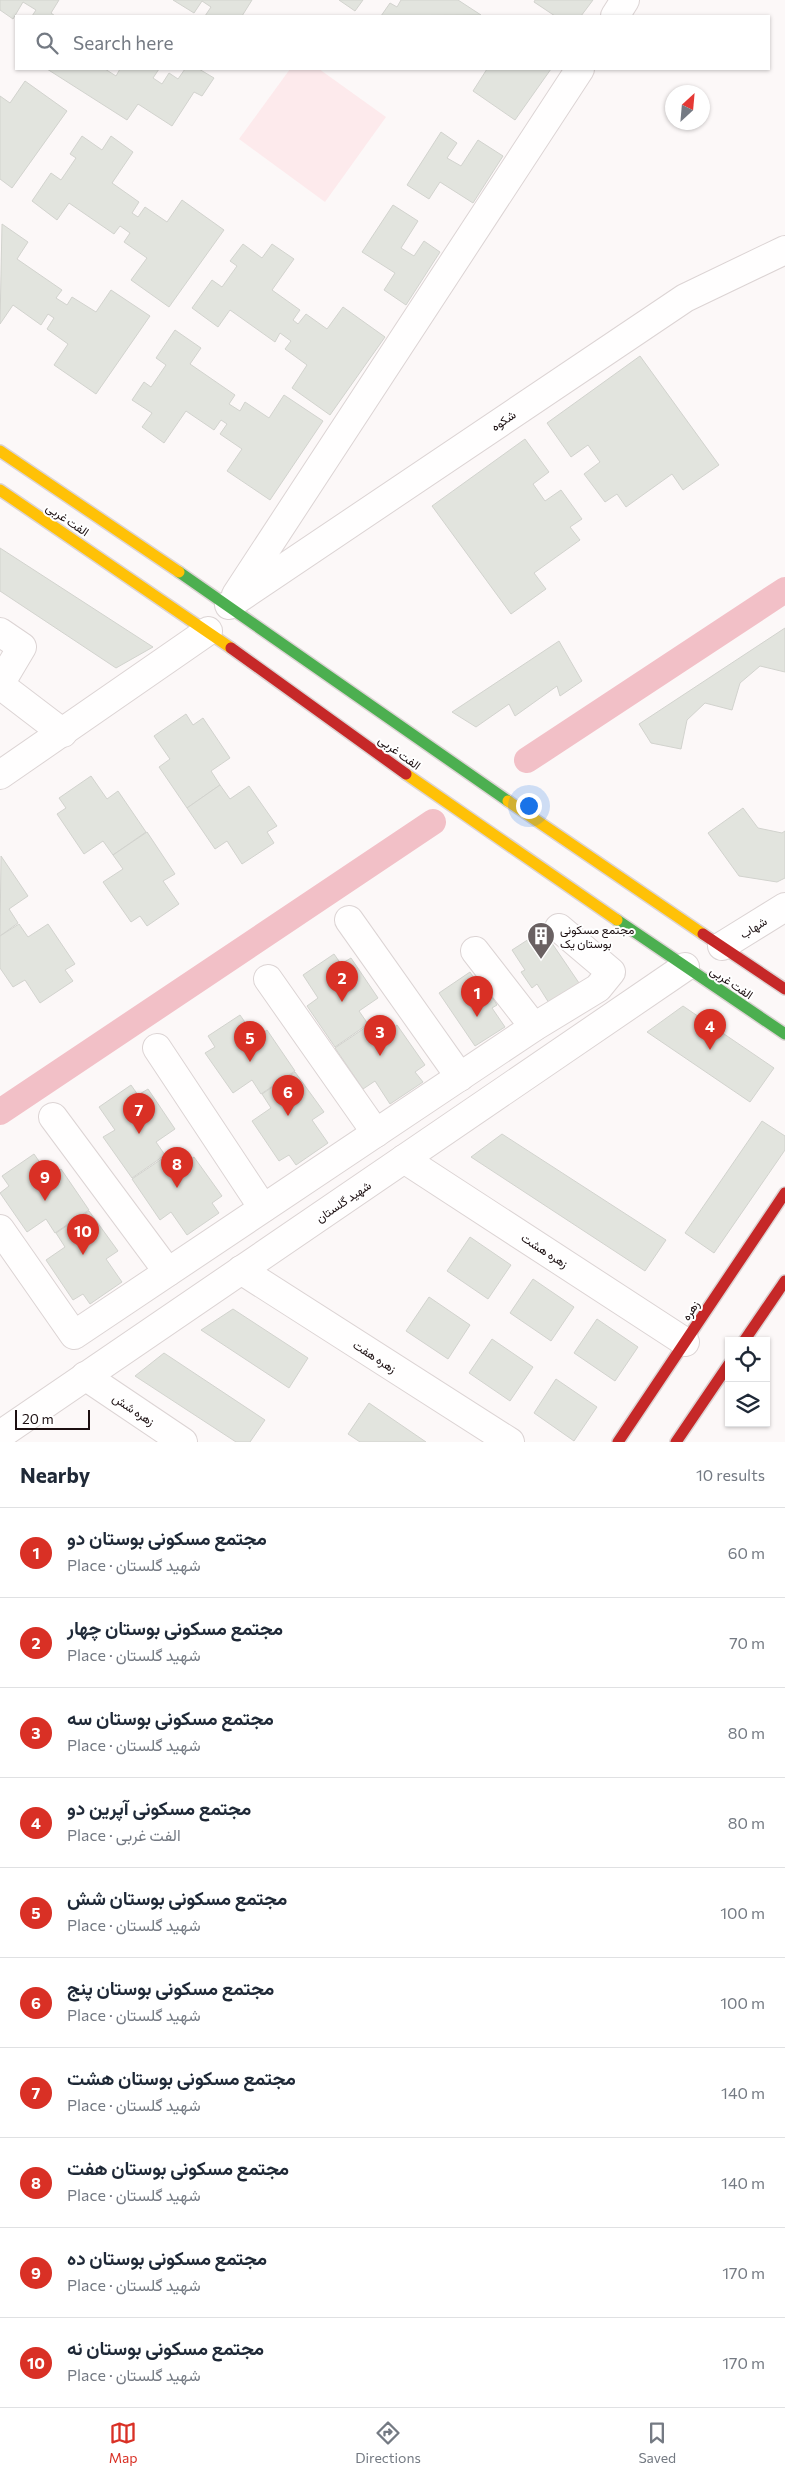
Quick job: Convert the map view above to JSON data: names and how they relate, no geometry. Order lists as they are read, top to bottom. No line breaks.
{"streets":{"main road":["الفت غربی","زهره"],"street":["شکوه","شهاب","شهید گلستان","زهره هشت","زهره هفت","زهره شش"]},"crossings":[["شکوه","الفت غربی"],["الفت غربی","شهاب"],["الفت غربی","شهید گلستان"],["شهید گلستان","زهره هشت"],["شهید گلستان","زهره هفت"],["شهید گلستان","زهره شش"],["زهره هشت","زهره"]],"places":{"building":["مجتمع مسکونی بوستان یک"]},"scale_bar":"20 m","north":"top right","page":{"search":"Search here","pins":["2","1","4","3","5","6","7","8","9","10"],"scale":"20 m","heading":["Nearby","10 results"],"list":[{"mark":"1","name":"مجتمع مسکونی بوستان دو","note":"Place · شهید گلستان","value":"60 m"},{"mark":"2","name":"مجتمع مسکونی بوستان چهار","note":"Place · شهید گلستان","value":"70 m"},{"mark":"3","name":"مجتمع مسکونی بوستان سه","note":"Place · شهید گلستان","value":"80 m"},{"mark":"4","name":"مجتمع مسکونی آپرین دو","note":"Place · الفت غربی","value":"80 m"},{"mark":"5","name":"مجتمع مسکونی بوستان شش","note":"Place · شهید گلستان","value":"100 m"},{"mark":"6","name":"مجتمع مسکونی بوستان پنج","note":"Place · شهید گلستان","value":"100 m"},{"mark":"7","name":"مجتمع مسکونی بوستان هشت","note":"Place · شهید گلستان","value":"140 m"},{"mark":"8","name":"مجتمع مسکونی بوستان هفت","note":"Place · شهید گلستان","value":"140 m"},{"mark":"9","name":"مجتمع مسکونی بوستان ده","note":"Place · شهید گلستان","value":"170 m"},{"mark":"10","name":"مجتمع مسکونی بوستان نه","note":"Place · شهید گلستان","value":"170 m"}],"nav":["Map","Directions","Saved"]}}
